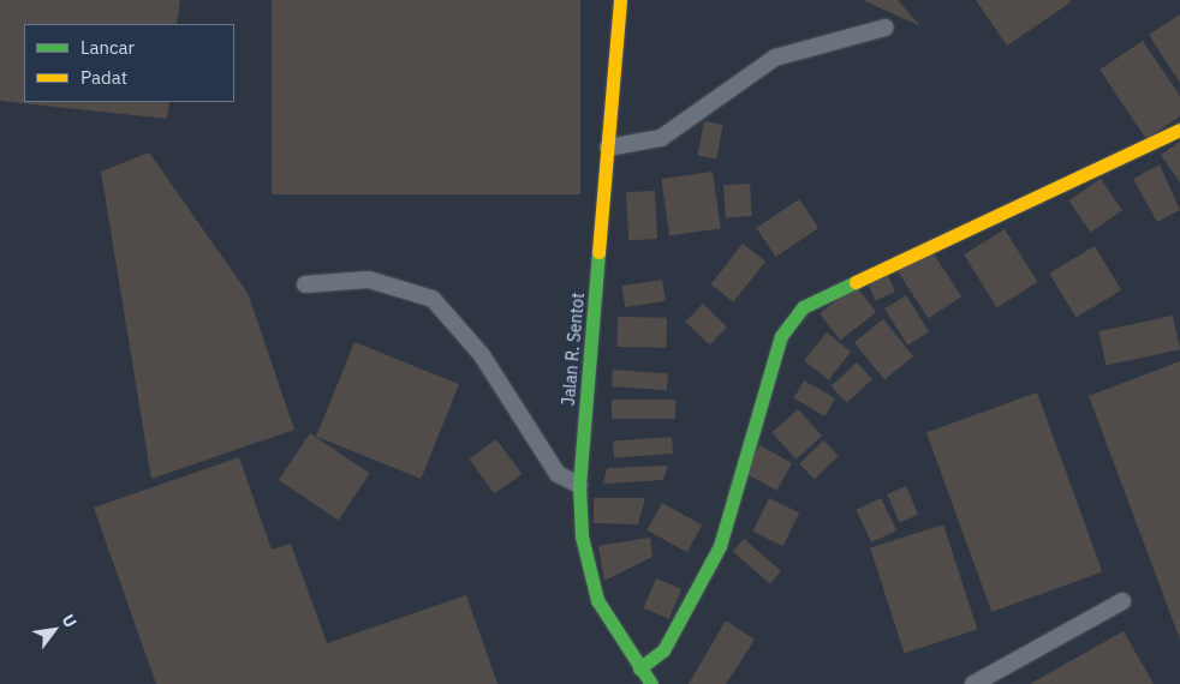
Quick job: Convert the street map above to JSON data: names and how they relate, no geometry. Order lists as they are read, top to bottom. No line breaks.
{"streets":{"street":["Jalan R. Sentot"]},"legend":["Lancar","Padat"],"north":"top right"}
